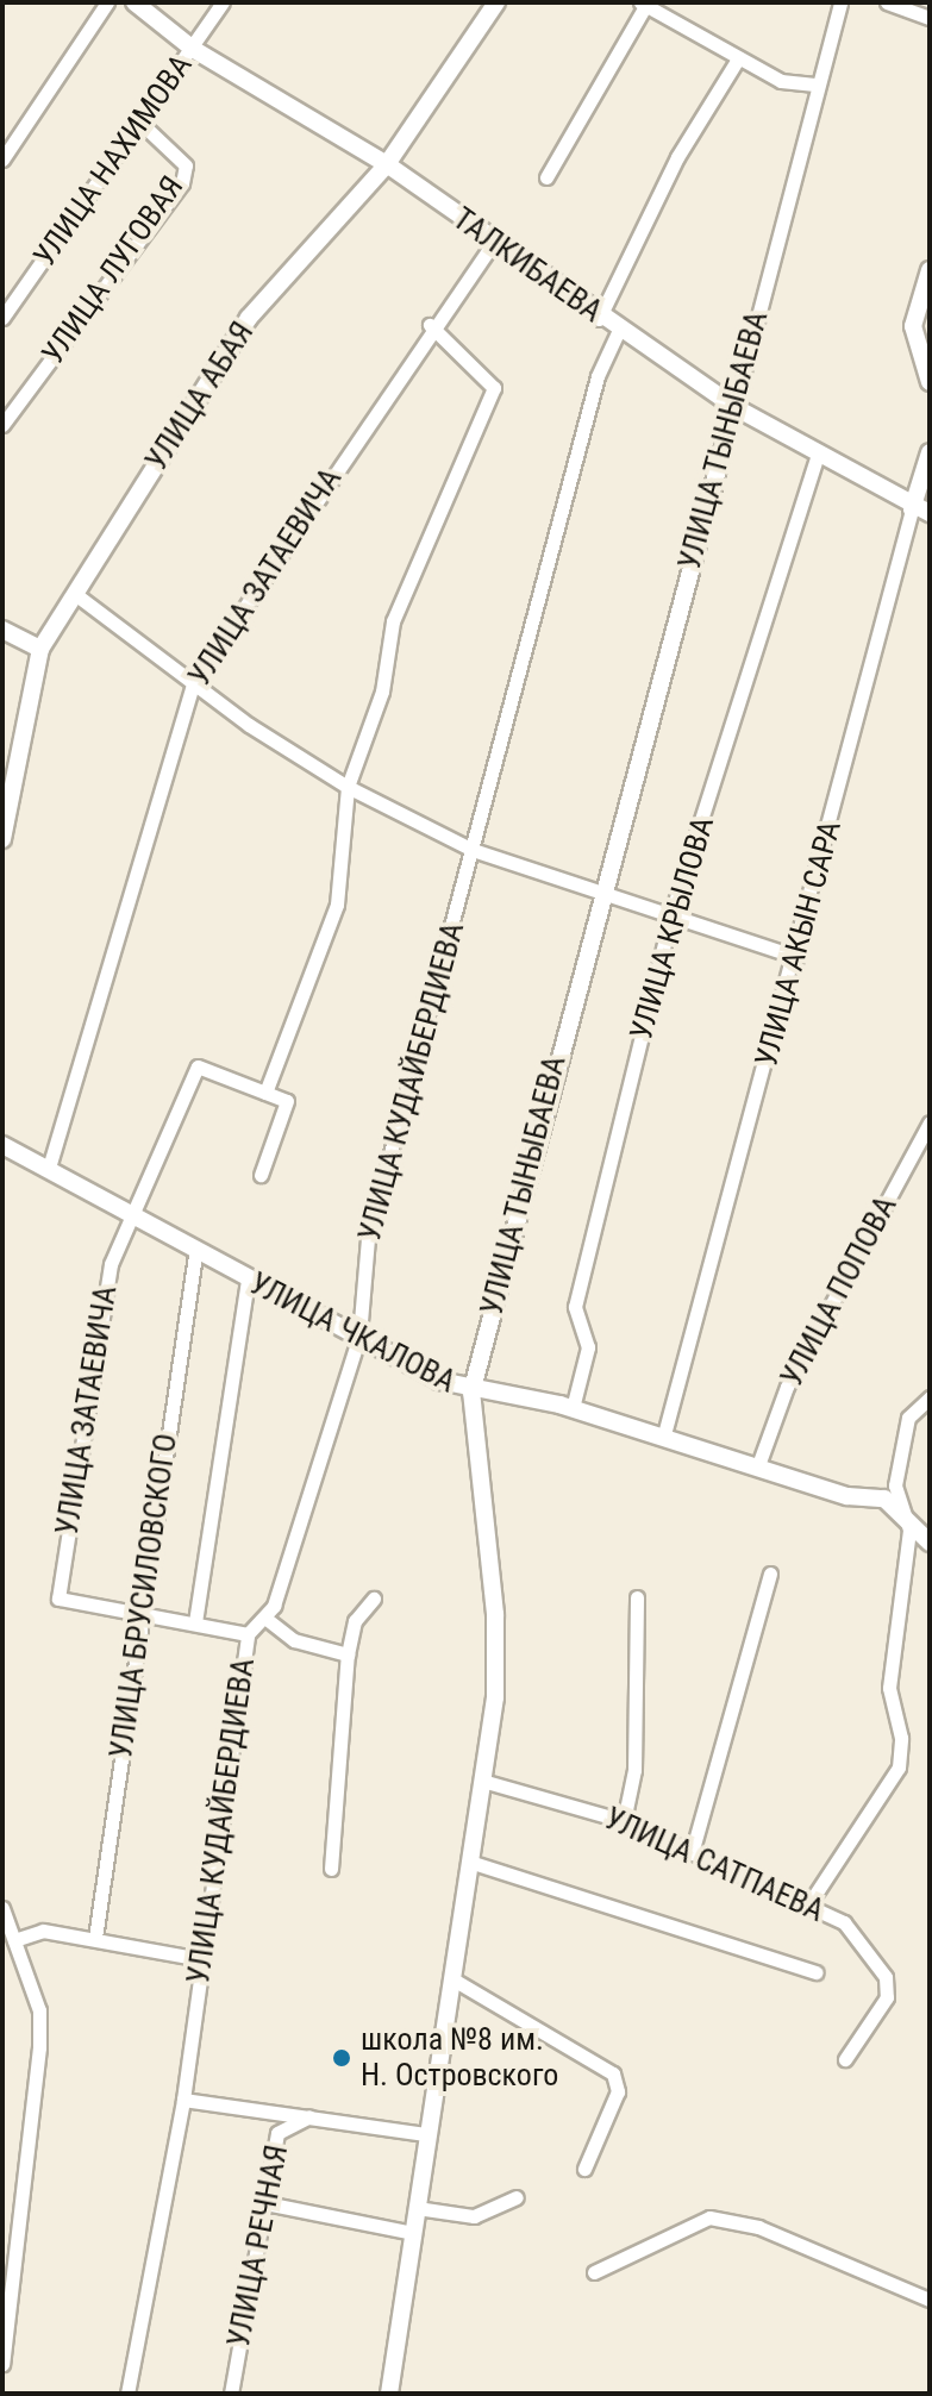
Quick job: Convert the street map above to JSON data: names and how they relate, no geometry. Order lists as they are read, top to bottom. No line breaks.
{"streets":{"street":["УЛИЦА НАХИМОВА","ТАЛКИБАЕВА","УЛИЦА ЛУГОВАЯ","УЛИЦА АБАЯ","УЛИЦА ТЫНЫБАЕВА","УЛИЦА ЗАТАЕВИЧА","УЛИЦА КРЫЛОВА","УЛИЦА АКЫН САРА","УЛИЦА КУДАЙБЕРДИЕВА","УЛИЦА ПОПОВА","УЛИЦА ЧКАЛОВА","УЛИЦА БРУСИЛОВСКОГО","УЛИЦА САТПАЕВА","УЛИЦА РЕЧНАЯ"]},"crossings":[["УЛИЦА НАХИМОВА","ТАЛКИБАЕВА"],["УЛИЦА НАХИМОВА","УЛИЦА ЛУГОВАЯ"],["ТАЛКИБАЕВА","УЛИЦА АБАЯ"],["ТАЛКИБАЕВА","УЛИЦА ТЫНЫБАЕВА"],["ТАЛКИБАЕВА","УЛИЦА ЗАТАЕВИЧА"],["ТАЛКИБАЕВА","УЛИЦА КРЫЛОВА"],["ТАЛКИБАЕВА","УЛИЦА АКЫН САРА"],["ТАЛКИБАЕВА","УЛИЦА КУДАЙБЕРДИЕВА"],["УЛИЦА ТЫНЫБАЕВА","УЛИЦА ЧКАЛОВА"],["УЛИЦА ТЫНЫБАЕВА","УЛИЦА САТПАЕВА"],["УЛИЦА ЗАТАЕВИЧА","УЛИЦА ЧКАЛОВА"],["УЛИЦА ЗАТАЕВИЧА","УЛИЦА БРУСИЛОВСКОГО"],["УЛИЦА КРЫЛОВА","УЛИЦА ЧКАЛОВА"],["УЛИЦА АКЫН САРА","УЛИЦА ЧКАЛОВА"],["УЛИЦА КУДАЙБЕРДИЕВА","УЛИЦА ЧКАЛОВА"],["УЛИЦА ПОПОВА","УЛИЦА ЧКАЛОВА"],["УЛИЦА ЧКАЛОВА","УЛИЦА БРУСИЛОВСКОГО"]],"places":["школа №8 им. Н. Островского"]}
